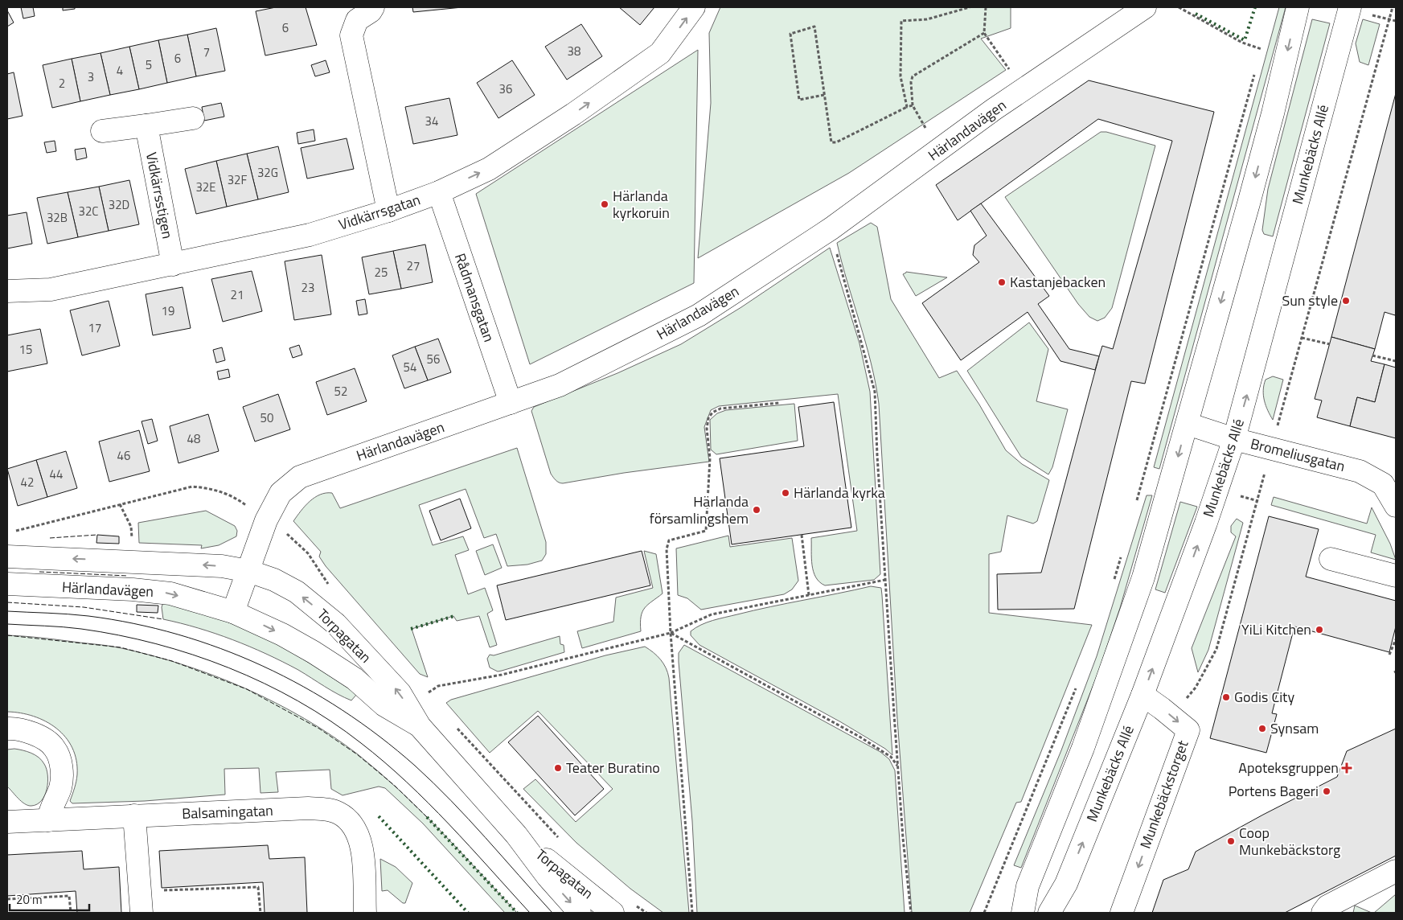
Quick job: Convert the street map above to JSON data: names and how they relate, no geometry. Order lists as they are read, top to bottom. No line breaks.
{"streets":{"street":["Härlandavägen","Munkebäcks Allé","Vidkärrsstigen","Vidkärrsgatan","Rådmansgatan","Bromeliusgatan","Torpagatan","Munkebäckstorget","Balsamingatan"]},"crossings":[["Härlandavägen","Rådmansgatan"],["Härlandavägen","Torpagatan"],["Munkebäcks Allé","Bromeliusgatan"],["Munkebäcks Allé","Munkebäckstorget"],["Vidkärrsstigen","Vidkärrsgatan"],["Vidkärrsgatan","Rådmansgatan"]],"one_way":["Vidkärrsgatan","Munkebäckstorget"],"places":{"other":["Härlanda kyrkoruin","Kastanjebacken","Sun style","Härlanda kyrka","Härlanda församlingshem","YiLi Kitchen","Godis City","Synsam","Teater Buratino","Portens Bageri","Coop Munkebäckstorg"],"health":["Apoteksgruppen"]},"house_numbers":["6","38","7","6","5","4","3","2","36","34","32G","32F","32E","32D","32C","32B","27","25","23","21","19","17","15","56","54","52","50","48","46","44","42"],"scale_bar":"20 m"}
